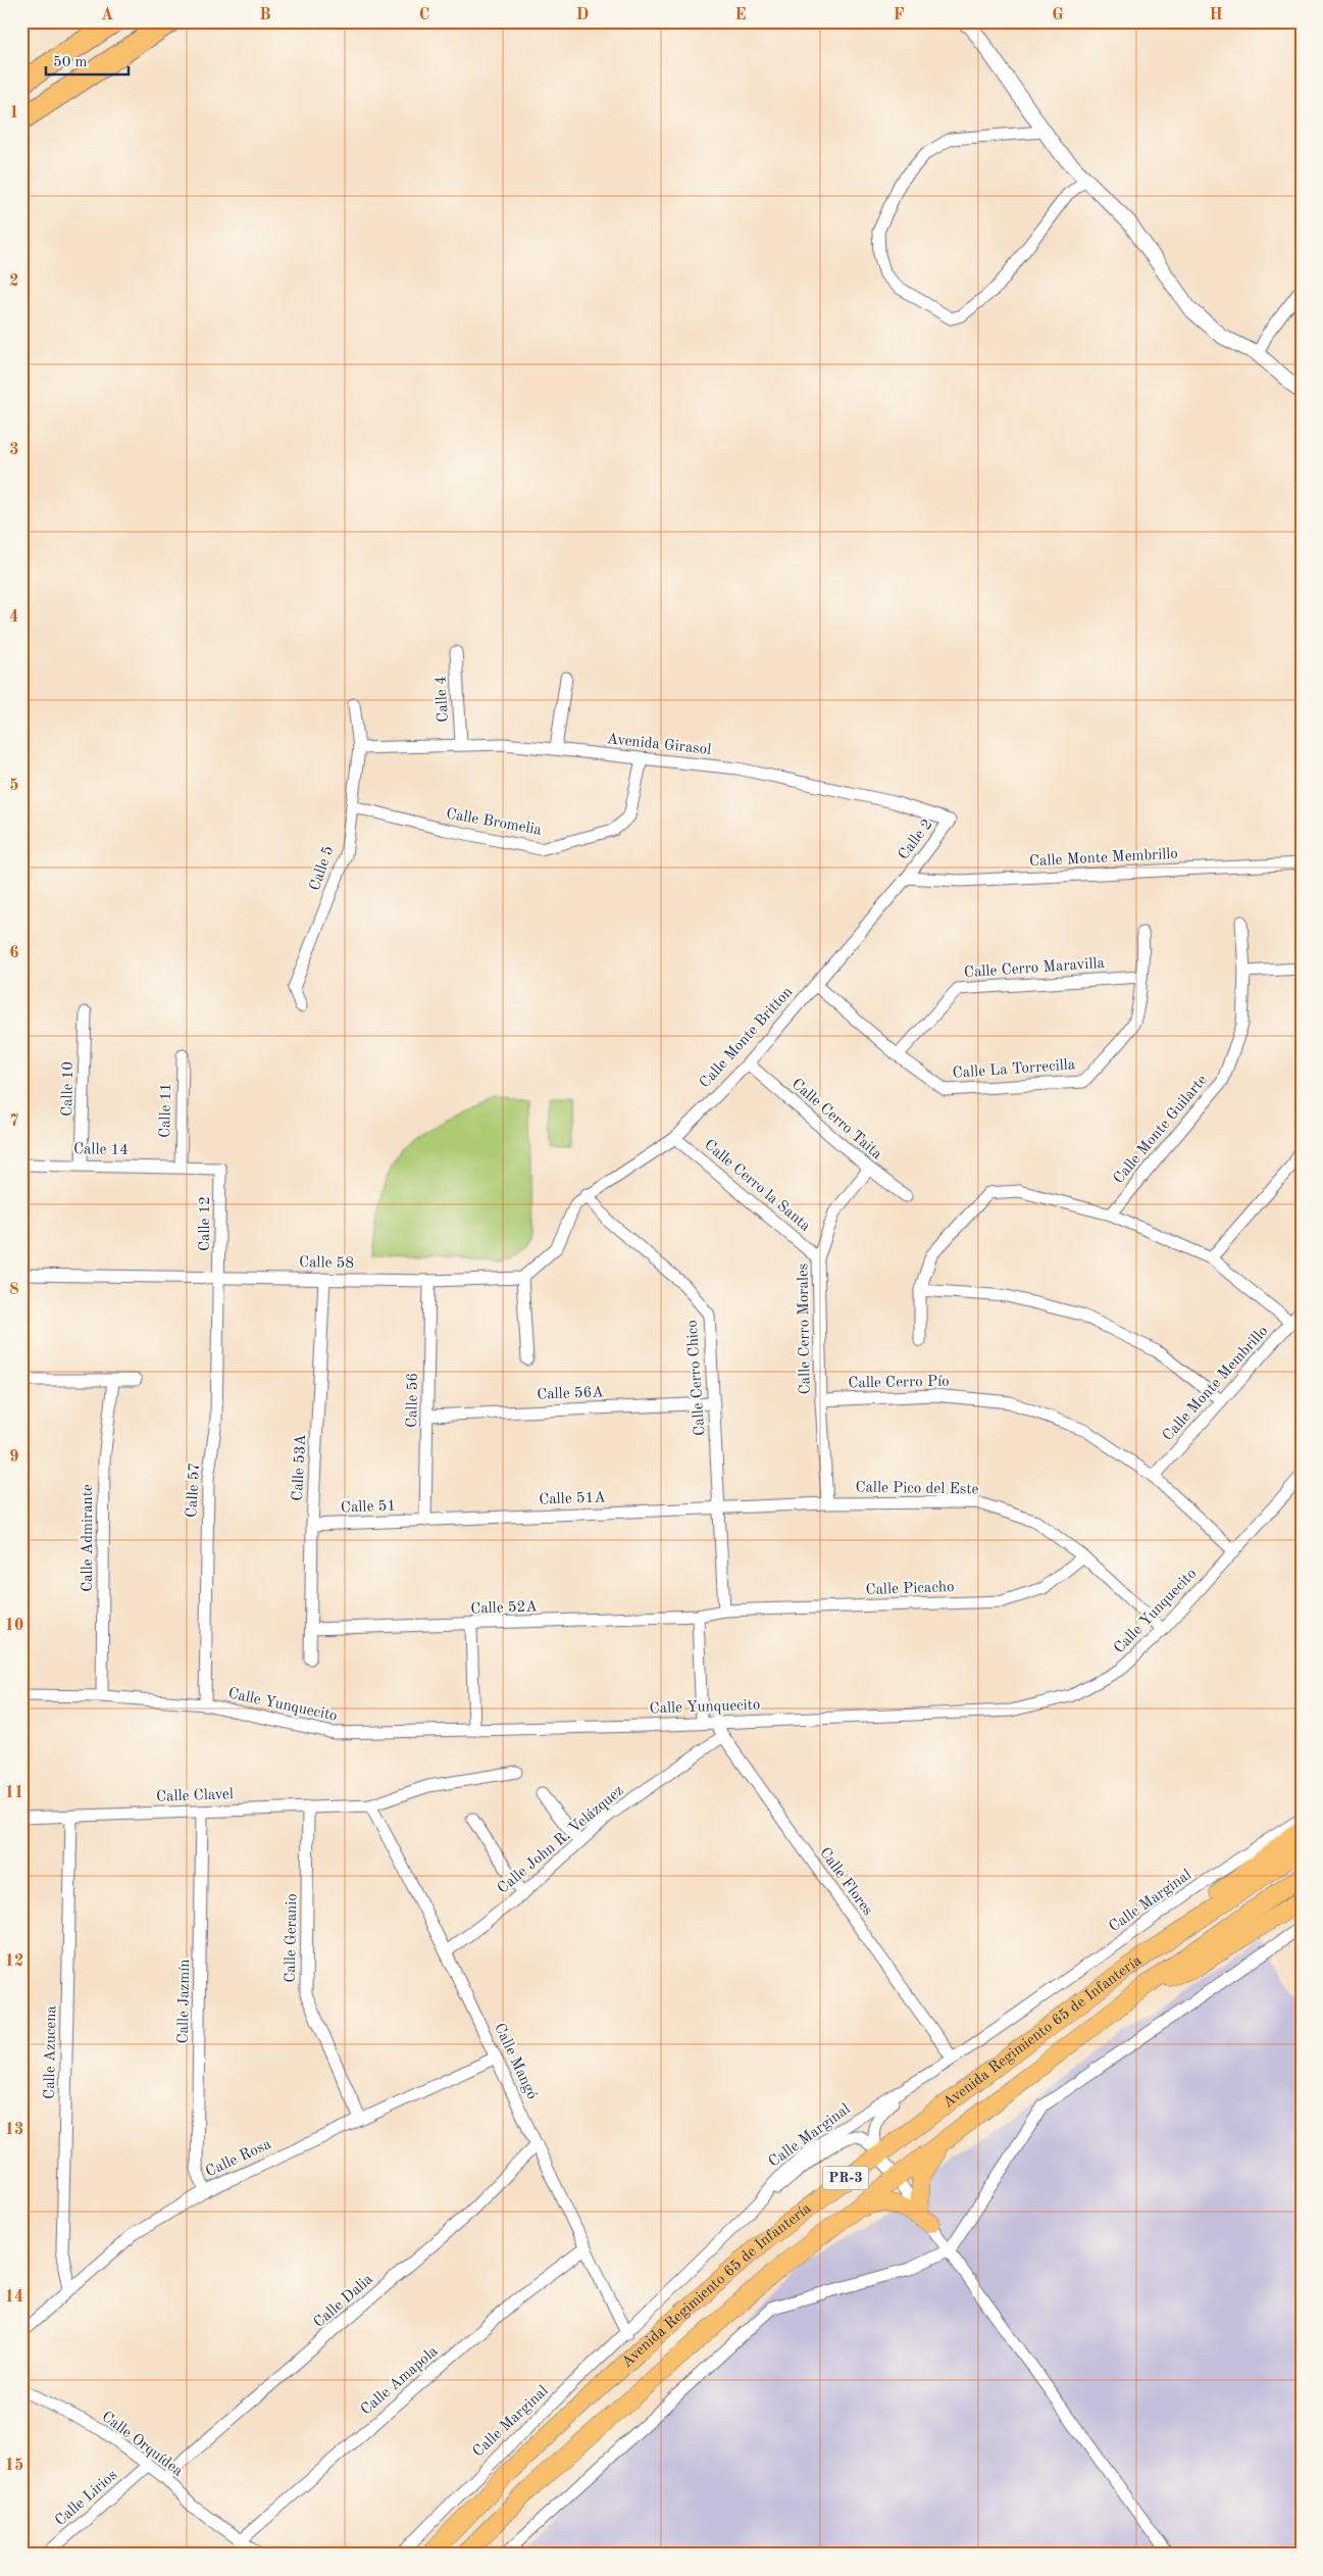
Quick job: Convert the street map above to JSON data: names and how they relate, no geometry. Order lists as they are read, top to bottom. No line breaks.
{"streets":{"main road":["Avenida Regimiento 65 de Infantería","PR-3"],"street":["Calle 4","Avenida Girasol","Calle Bromelia","Calle 2","Calle Monte Membrillo","Calle 5","Calle Cerro Maravilla","Calle Monte Britton","Calle La Torrecilla","Calle 10","Calle 11","Calle Cerro Taita","Calle Monte Guilarte","Calle 14","Calle Cerro la Santa","Calle 12","Calle 58","Calle Cerro Morales","Calle Cerro Chico","Calle Cerro Pío","Calle 56A","Calle 56","Calle 53A","Calle Pico del Este","Calle 57","Calle 51A","Calle 51","Calle Admirante","Calle Picacho","Calle 52A","Calle Yunquecito","Calle Clavel","Calle John R. Velázquez","Calle Flores","Calle Marginal","Calle Geranio","Calle Jazmín","Calle Azucena","Calle Mangó","Calle Rosa","Calle Dalia","Calle Amapola","Calle Orquídea","Calle Lirios"]},"crossings":[["Calle 4","Avenida Girasol"],["Avenida Girasol","Calle Bromelia"],["Avenida Girasol","Calle 2"],["Avenida Girasol","Calle 5"],["Calle Bromelia","Calle 5"],["Calle 2","Calle Monte Membrillo"],["Calle 2","Calle Monte Britton"],["Calle Monte Membrillo","Calle Monte Britton"],["Calle Monte Membrillo","Calle Cerro Pío"],["Calle Cerro Maravilla","Calle La Torrecilla"],["Calle Monte Britton","Calle La Torrecilla"],["Calle Monte Britton","Calle Cerro Taita"],["Calle Monte Britton","Calle Cerro la Santa"],["Calle Monte Britton","Calle Cerro Chico"],["Calle 10","Calle 14"],["Calle 11","Calle 14"],["Calle Cerro Taita","Calle Cerro Morales"],["Calle 14","Calle 12"],["Calle Cerro la Santa","Calle Cerro Morales"],["Calle 12","Calle 58"],["Calle 12","Calle 57"],["Calle 58","Calle 56"],["Calle 58","Calle 53A"],["Calle 58","Calle 57"],["Calle Cerro Morales","Calle Cerro Pío"],["Calle Cerro Morales","Calle Pico del Este"],["Calle Cerro Chico","Calle 56A"],["Calle Cerro Chico","Calle Pico del Este"],["Calle Cerro Chico","Calle 51A"],["Calle Cerro Chico","Calle Picacho"],["Calle Cerro Pío","Calle Yunquecito"],["Calle 56A","Calle 56"],["Calle 56","Calle 51A"],["Calle 56","Calle 51"],["Calle 53A","Calle 51"],["Calle 53A","Calle 52A"],["Calle Pico del Este","Calle 51A"],["Calle Pico del Este","Calle Picacho"],["Calle Pico del Este","Calle Yunquecito"],["Calle 57","Calle Yunquecito"],["Calle 51A","Calle 51"],["Calle Admirante","Calle Yunquecito"],["Calle Picacho","Calle 52A"],["Calle Yunquecito","Calle Flores"],["Calle Clavel","Calle Geranio"],["Calle Clavel","Calle Jazmín"],["Calle Clavel","Calle Azucena"],["Calle Clavel","Calle Mangó"],["Calle John R. Velázquez","Calle Flores"],["Calle John R. Velázquez","Calle Mangó"],["Calle Flores","Calle Marginal"],["Calle Marginal","Calle Mangó"],["Calle Geranio","Calle Rosa"],["Calle Jazmín","Calle Rosa"],["Calle Azucena","Calle Rosa"],["Calle Mangó","Calle Rosa"],["Calle Mangó","Calle Dalia"],["Calle Mangó","Calle Amapola"],["Calle Dalia","Calle Orquídea"],["Calle Amapola","Calle Orquídea"],["Calle Orquídea","Calle Lirios"]],"scale_bar":"50 m","grid":{"columns":["A","B","C","D","E","F","G","H"],"rows":["1","2","3","4","5","6","7","8","9","10","11","12","13","14","15"]}}
